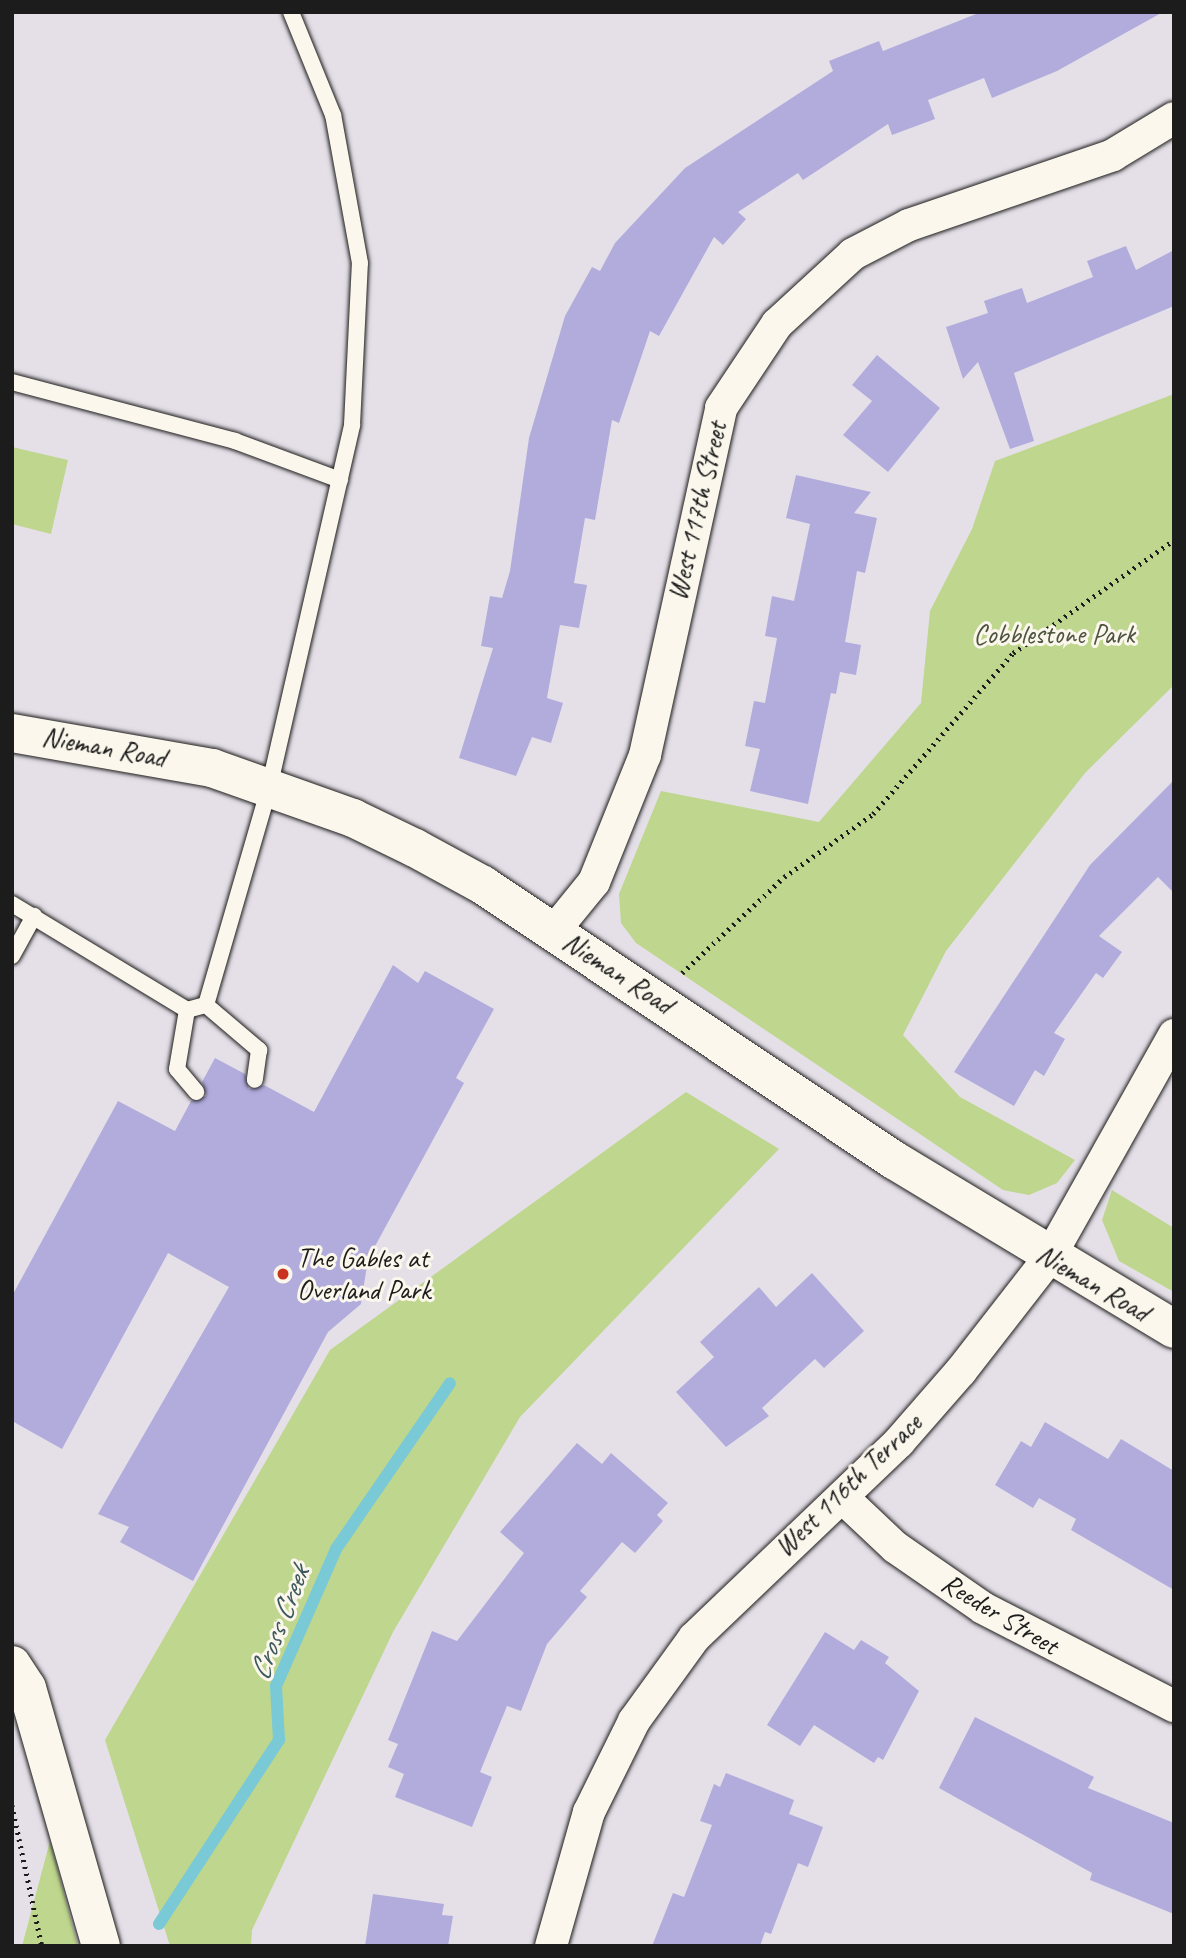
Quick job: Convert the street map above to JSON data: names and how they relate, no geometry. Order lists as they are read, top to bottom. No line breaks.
{"streets":{"street":["West 117th Street","Nieman Road","West 116th Terrace","Reeder Street"]},"crossings":[["West 117th Street","Nieman Road"],["Nieman Road","West 116th Terrace"],["West 116th Terrace","Reeder Street"]],"water":["Cross Creek"],"parks":["Cobblestone Park"],"places":["The Gables at Overland Park"]}
